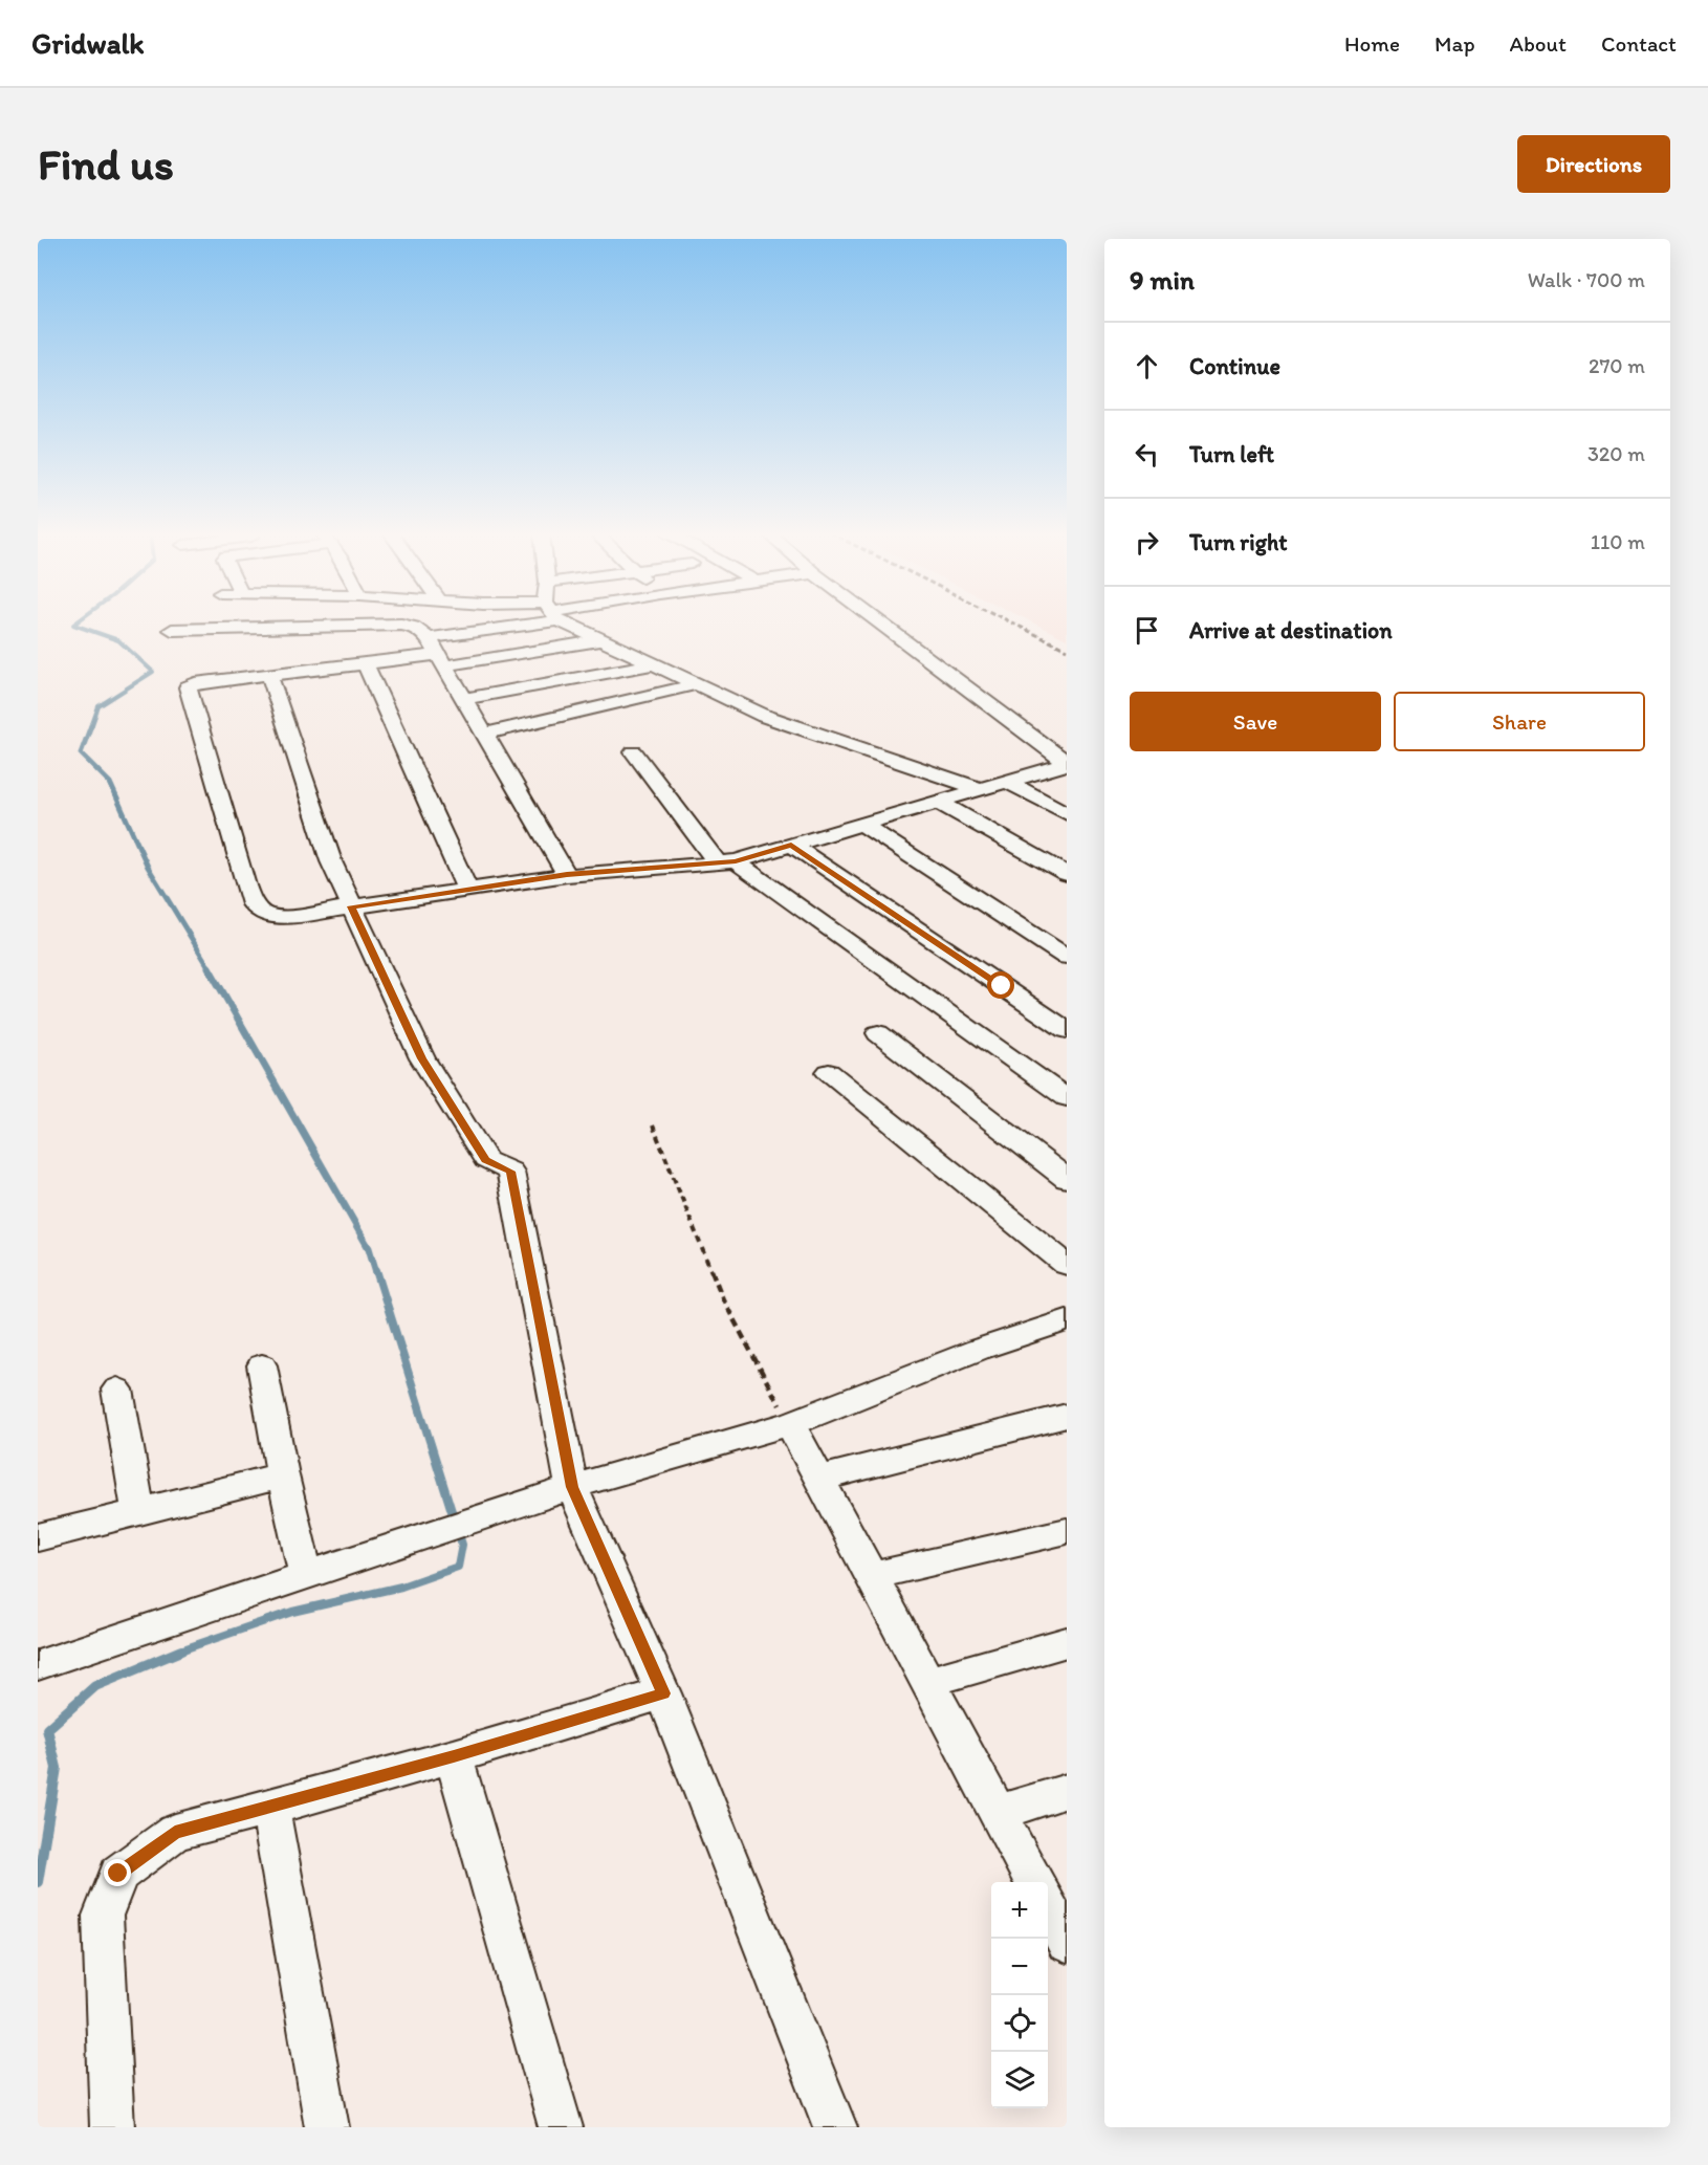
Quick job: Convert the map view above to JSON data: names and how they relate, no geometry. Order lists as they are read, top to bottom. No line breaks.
{"page":{"header":"Gridwalk","nav":["Home","Map","About","Contact"],"buttons":["Directions",["Save","Share"]],"title":"Find us","heading":["9 min","Walk · 700 m"],"list":[["Continue","270 m"],["Turn left","320 m"],["Turn right","110 m"],"Arrive at destination"],"map_buttons":["+","−"]}}
